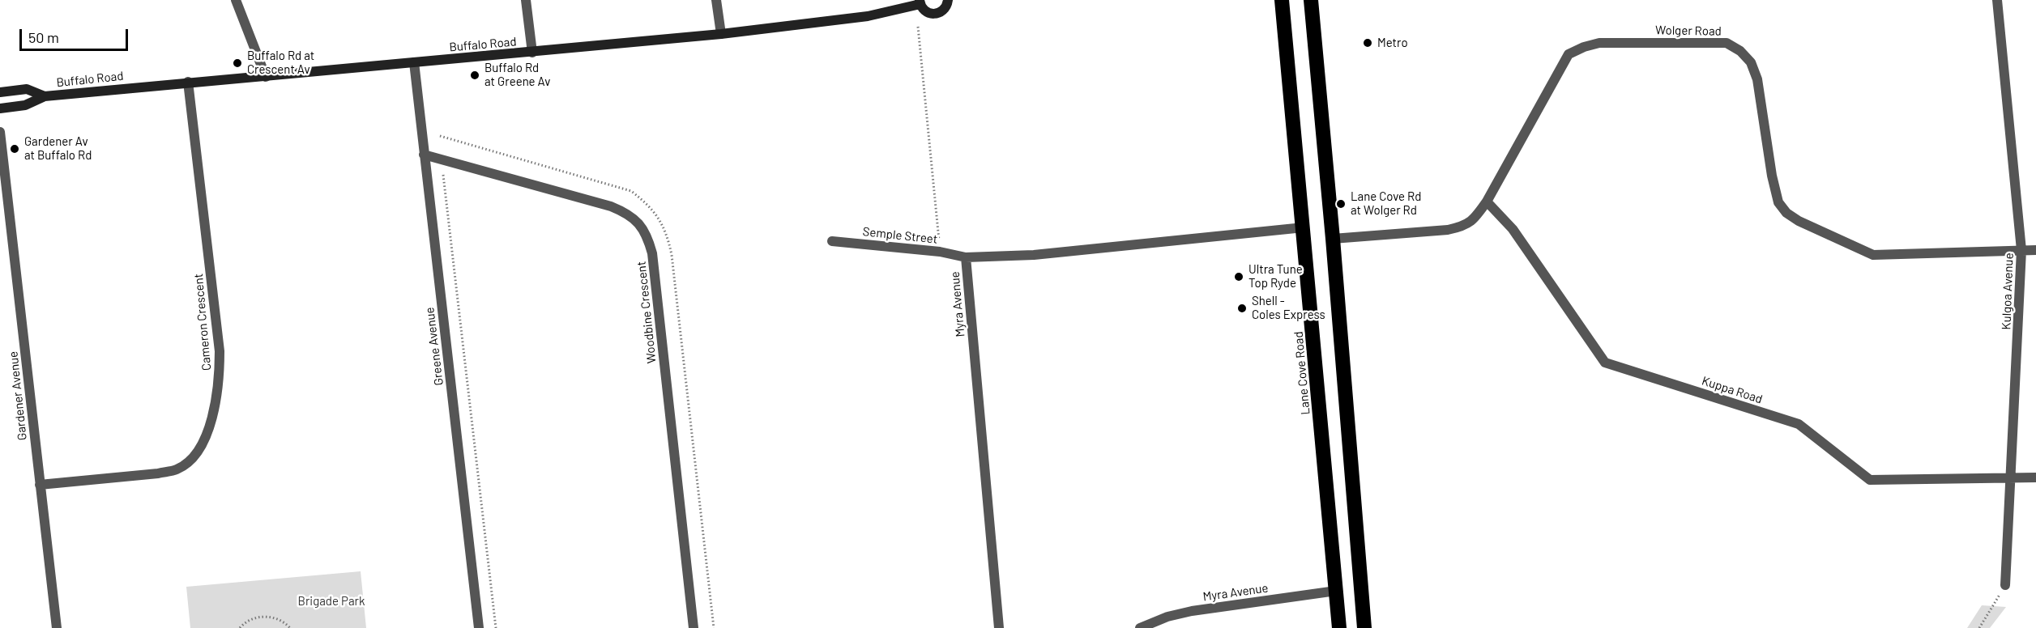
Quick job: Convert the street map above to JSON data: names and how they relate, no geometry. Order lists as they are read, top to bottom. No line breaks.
{"streets":{"highway":["Lane Cove Road"],"street":["Wolger Road","Buffalo Road","Semple Street","Kulgoa Avenue","Myra Avenue","Woodbine Crescent","Cameron Crescent","Greene Avenue","Kuppa Road","Gardener Avenue"]},"crossings":[["Wolger Road","Kulgoa Avenue"],["Wolger Road","Kuppa Road"],["Buffalo Road","Cameron Crescent"],["Buffalo Road","Greene Avenue"],["Semple Street","Myra Avenue"],["Kulgoa Avenue","Kuppa Road"],["Myra Avenue","Lane Cove Road"],["Woodbine Crescent","Greene Avenue"],["Cameron Crescent","Gardener Avenue"]],"parks":["Brigade Park"],"places":["Metro","Buffalo Rd at Crescent Av","Buffalo Rd at Greene Av","Gardener Av at Buffalo Rd","Lane Cove Rd at Wolger Rd","Ultra Tune Top Ryde","Shell - Coles Express"],"scale_bar":"50 m"}
